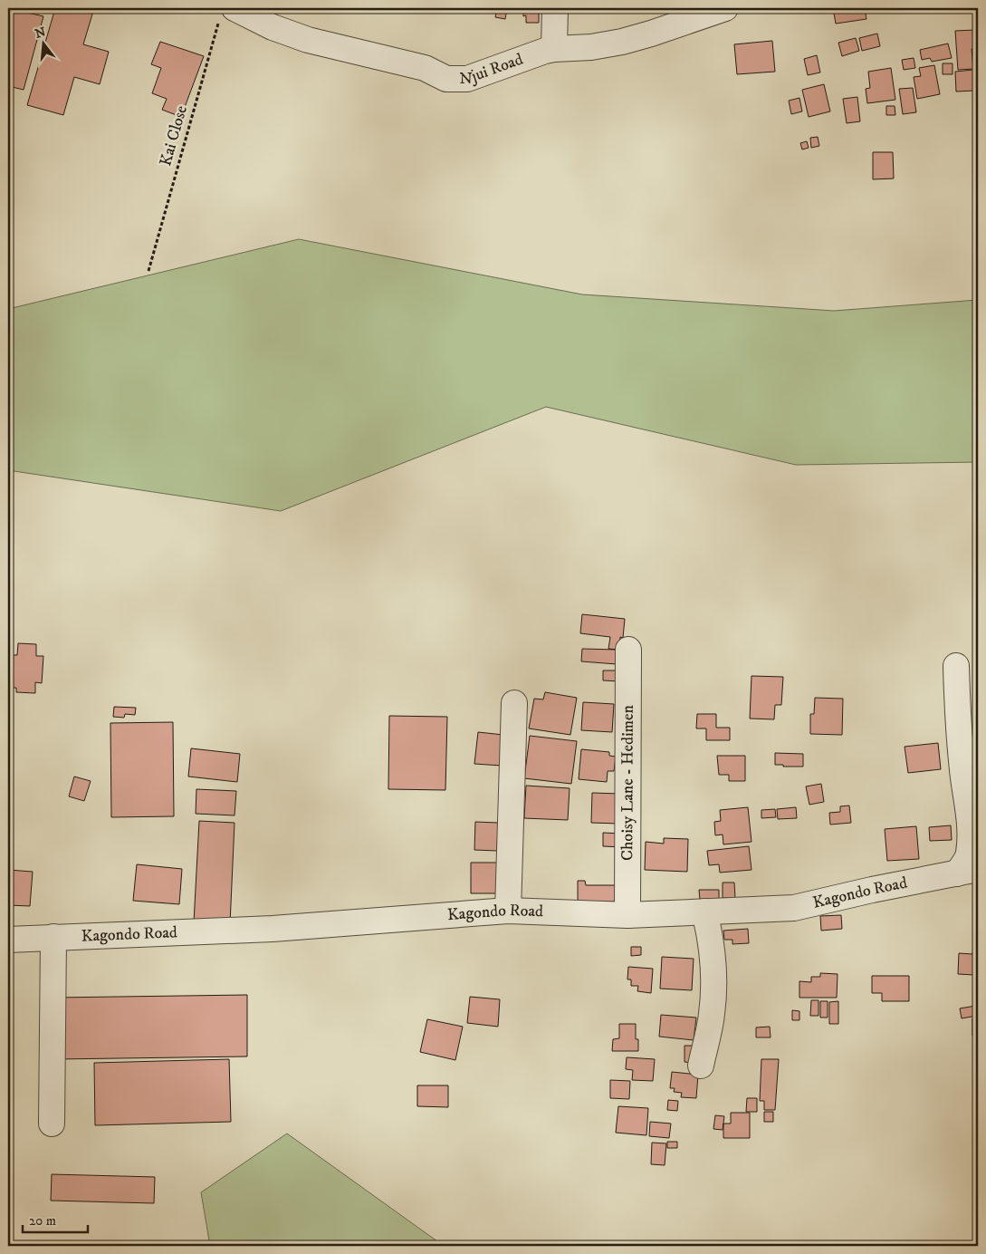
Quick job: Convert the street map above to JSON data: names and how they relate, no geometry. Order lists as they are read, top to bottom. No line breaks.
{"streets":{"street":["Njui Road","Choisy Lane - Hedimen","Kagondo Road"],"path":["Kai Close"]},"crossings":[["Njui Road","Kai Close"],["Choisy Lane - Hedimen","Kagondo Road"]],"scale_bar":"20 m","north":"top"}
